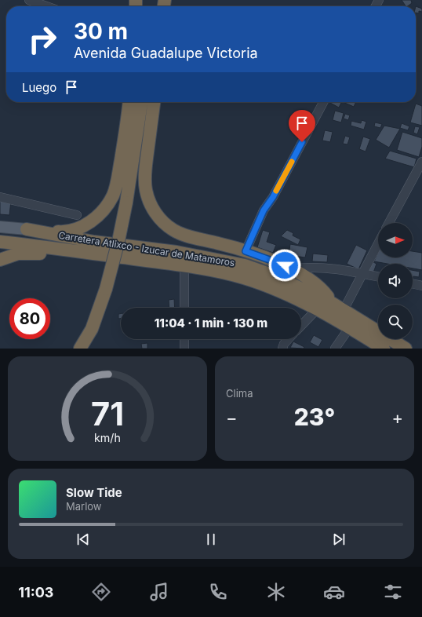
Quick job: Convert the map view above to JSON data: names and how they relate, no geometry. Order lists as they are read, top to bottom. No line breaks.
{"streets":{"highway":["Carretera Atlixco - Izucar de Matamoros"]},"north":"right","page":{"turn":["30 m","Avenida Guadalupe Victoria"],"then":"Luego","limit":"80","trip":"11:04 · 1 min · 130 m","tile":"Clima","heat":["−","23°","+"],"song":["Slow Tide","Marlow"],"tabs":"11:03","gauge":["71","km/h"]}}
